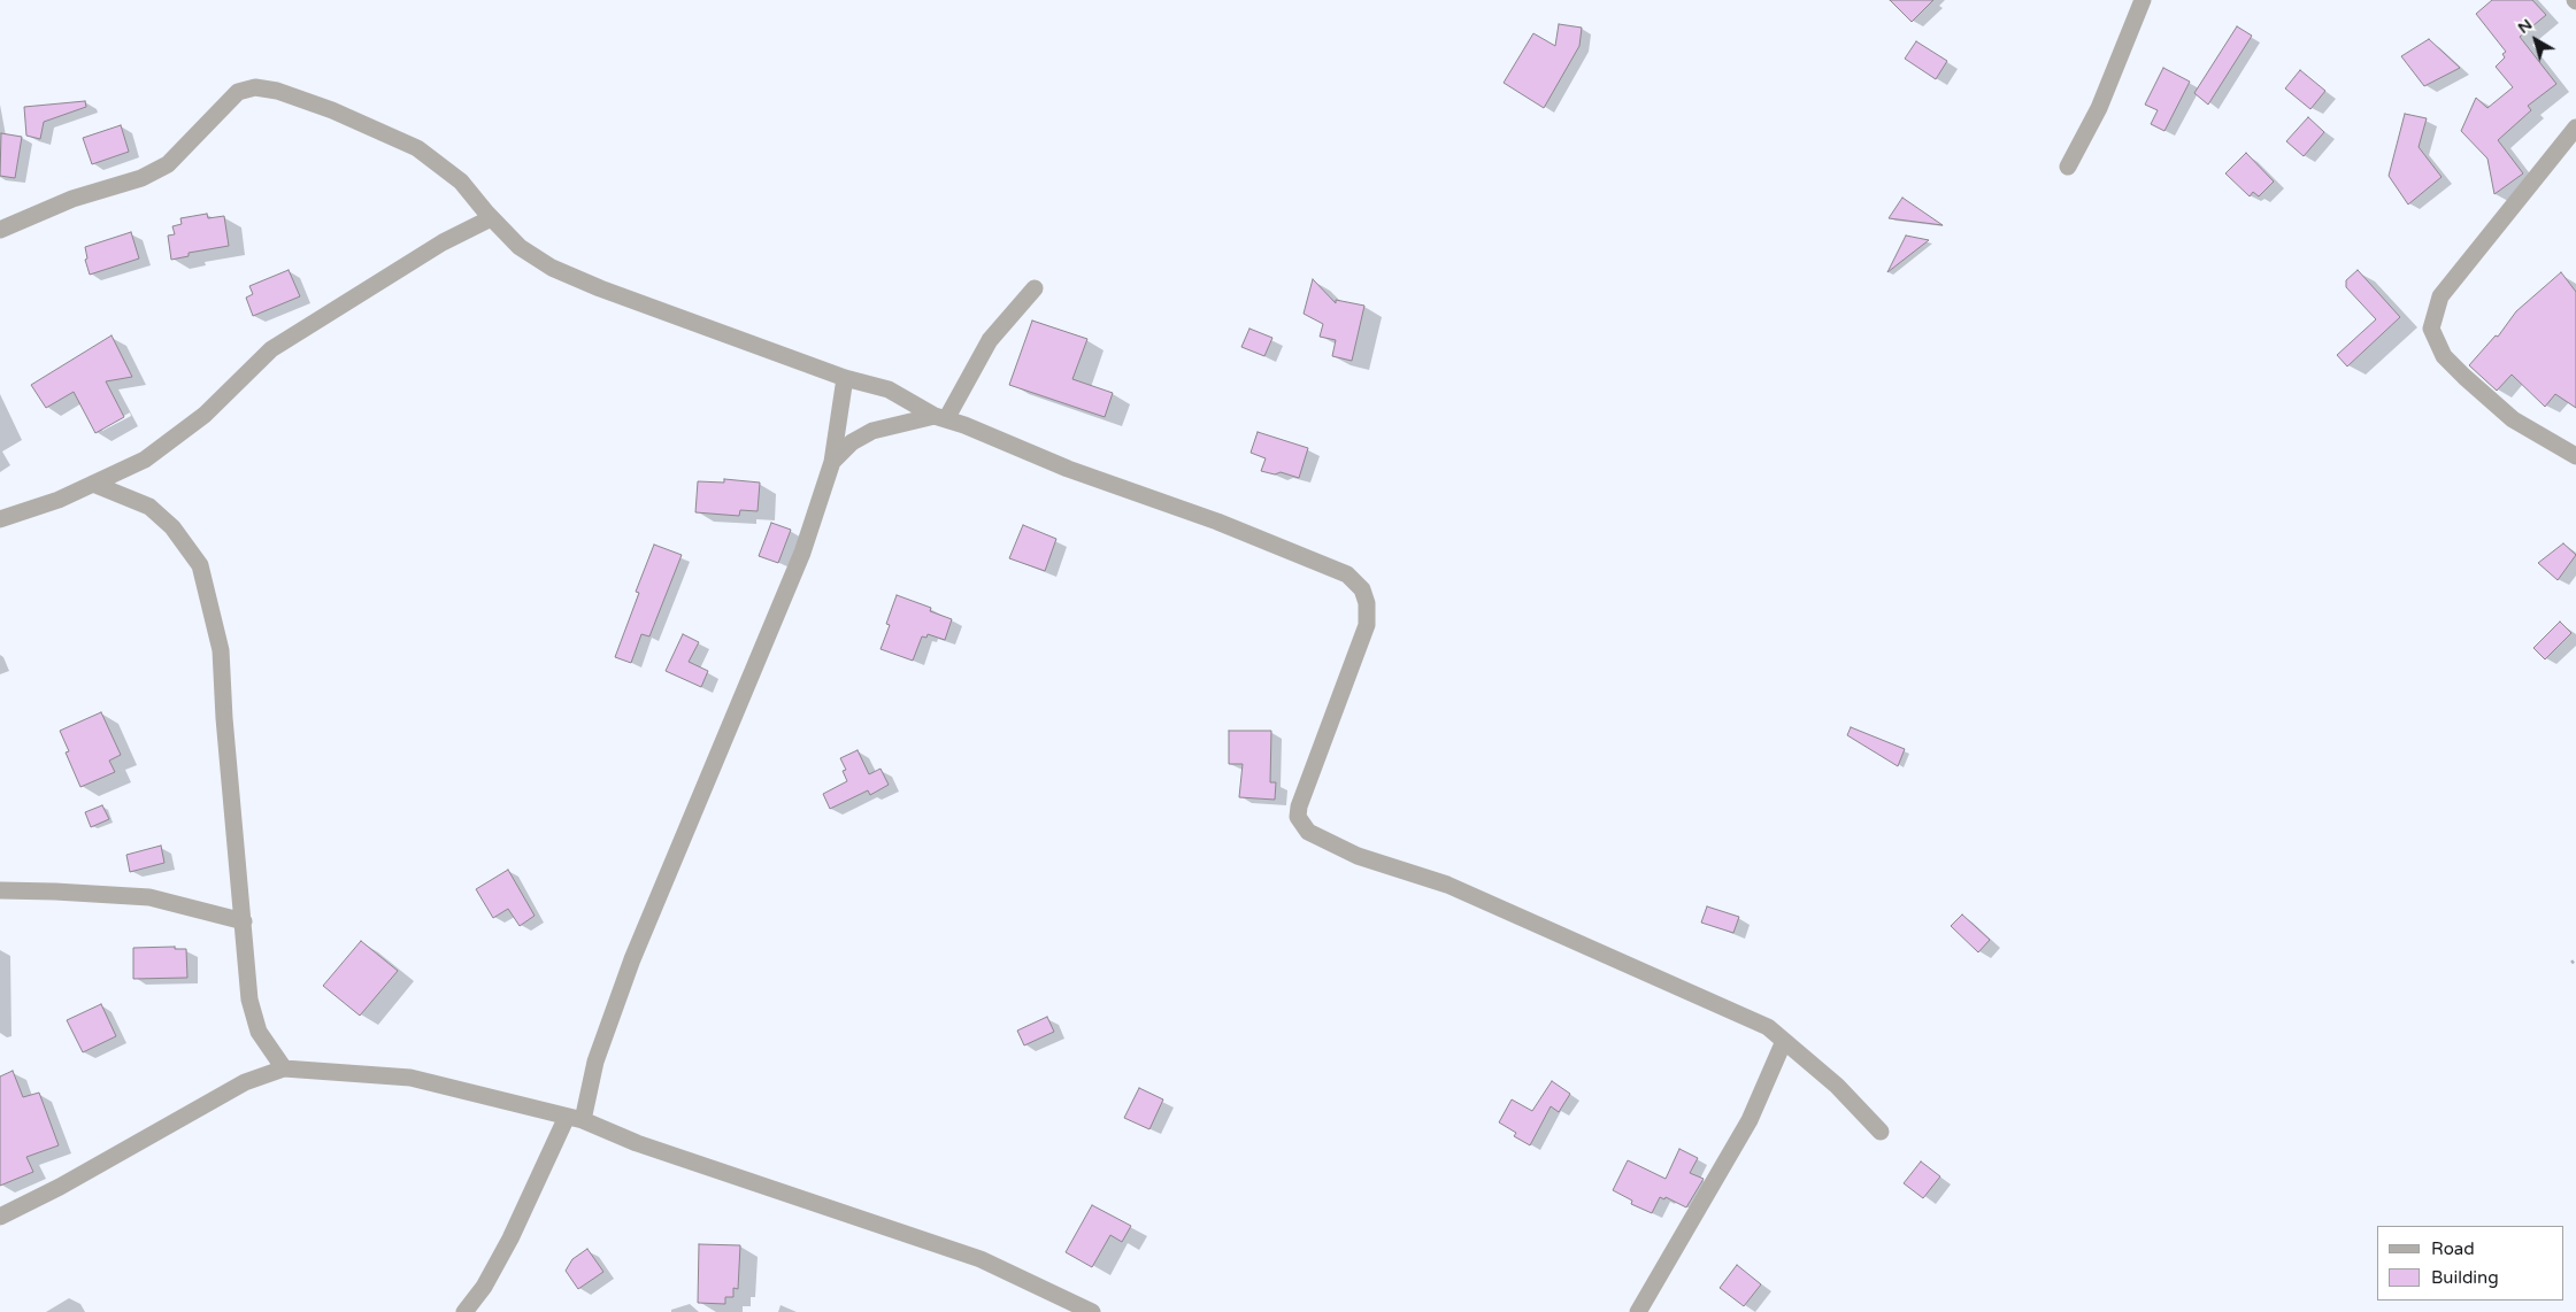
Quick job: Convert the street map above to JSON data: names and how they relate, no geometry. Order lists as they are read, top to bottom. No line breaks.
{"legend":["Road","Building"],"north":"top left"}
